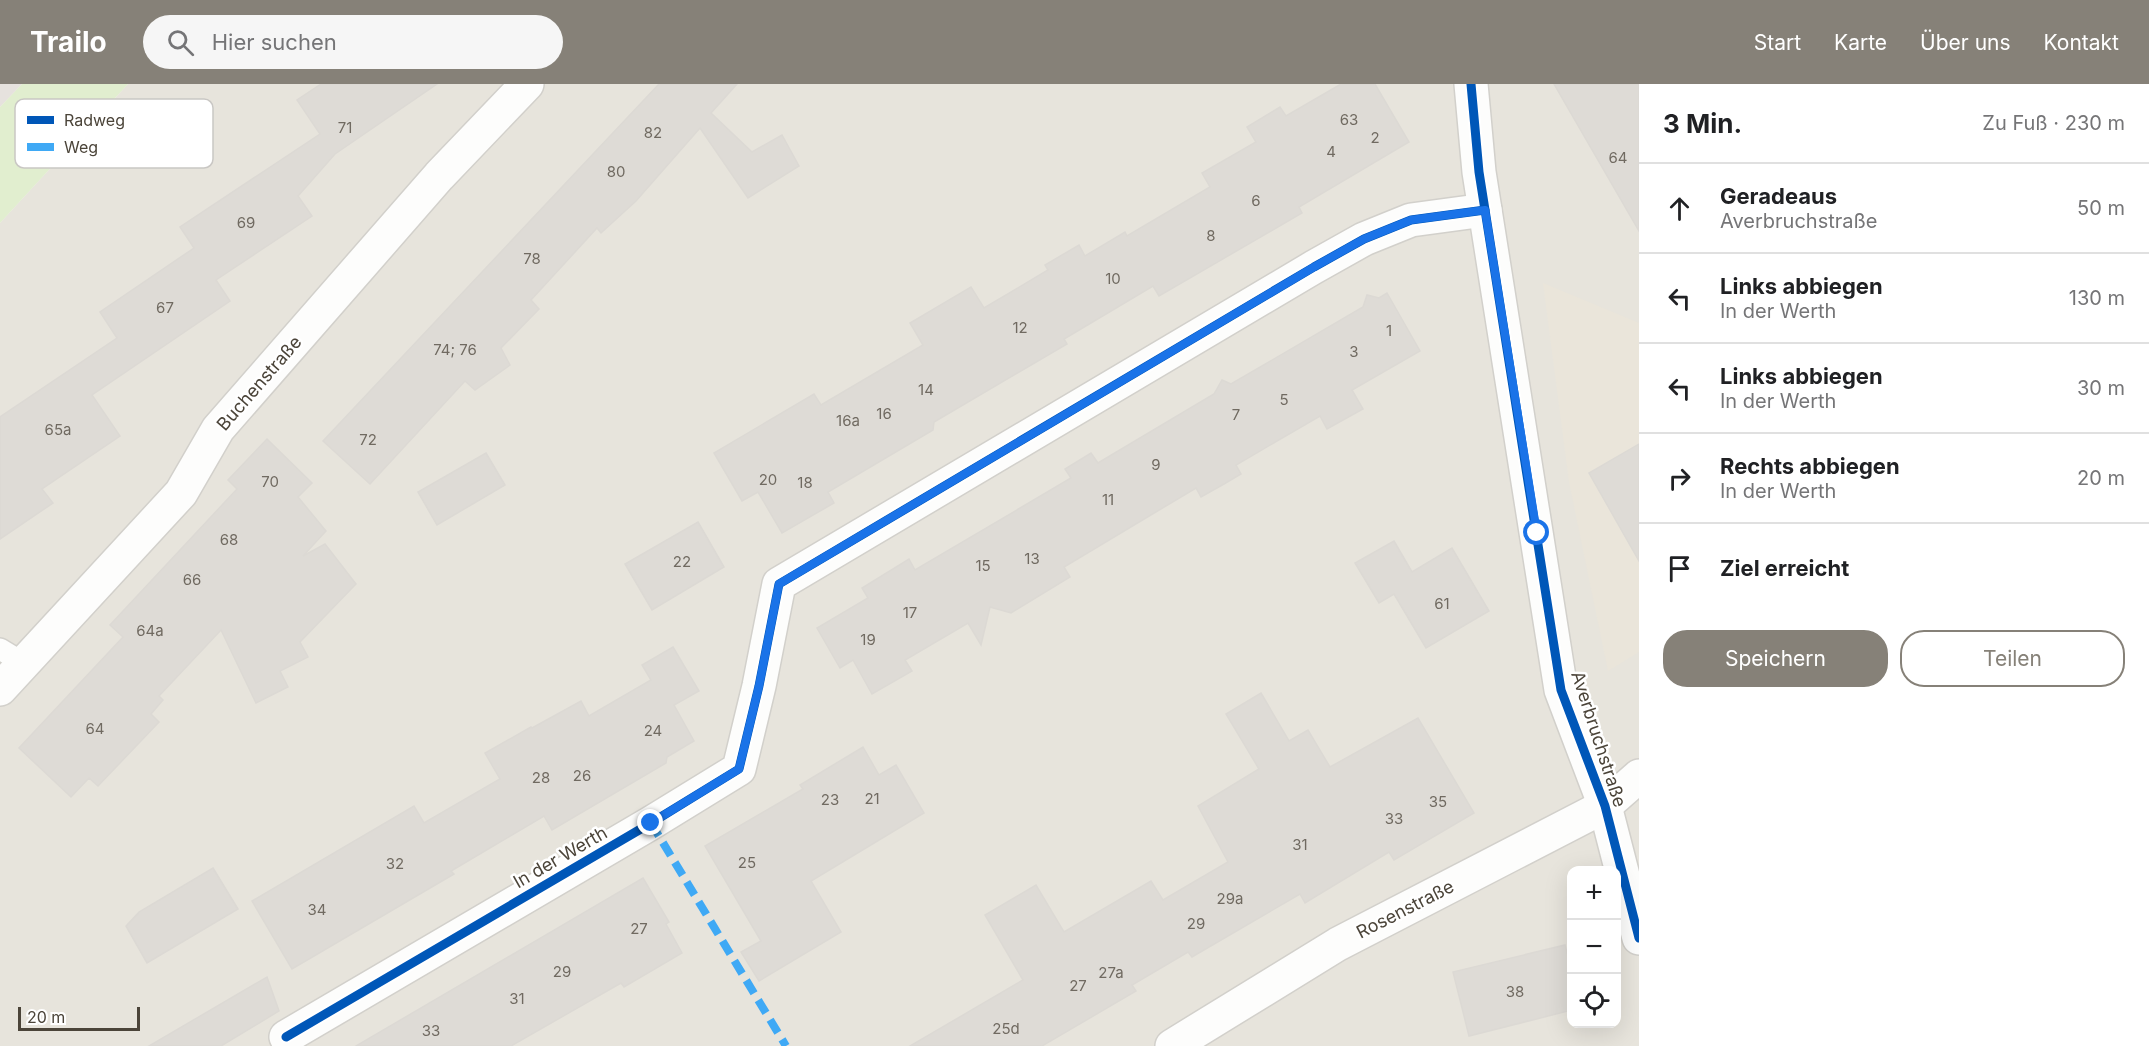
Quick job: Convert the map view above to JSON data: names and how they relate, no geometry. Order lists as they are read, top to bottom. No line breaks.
{"streets":{"street":["Buchenstraße","Averbruchstraße","In der Werth","Rosenstraße"]},"crossings":[["Averbruchstraße","In der Werth"],["Averbruchstraße","Rosenstraße"]],"house_numbers":["63","71","82","2","4","64","80","6","69","8","78","10","67","12","1","74; 76","3","14","5","16","7","16a","65a","72","9","20","70","18","11","68","13","22","15","66","61","17","64a","19","64","24","26","28","21","23","35","33","31","25","32","29a","34","29","27","29","27a","27","38","31","25d","33"],"legend":["Radweg","Weg"],"scale_bar":"20 m","page":{"header":"Trailo","search":"Hier suchen","nav":["Start","Karte","Über uns","Kontakt"],"heading":["3 Min.","Zu Fuß · 230 m"],"list":[["Geradeaus","Averbruchstraße","50 m"],["Links abbiegen","In der Werth","130 m"],["Links abbiegen","In der Werth","30 m"],["Rechts abbiegen","In der Werth","20 m"],"Ziel erreicht"],"buttons":["Speichern","Teilen"],"map_buttons":["+","−"],"scale":"20 m"}}
